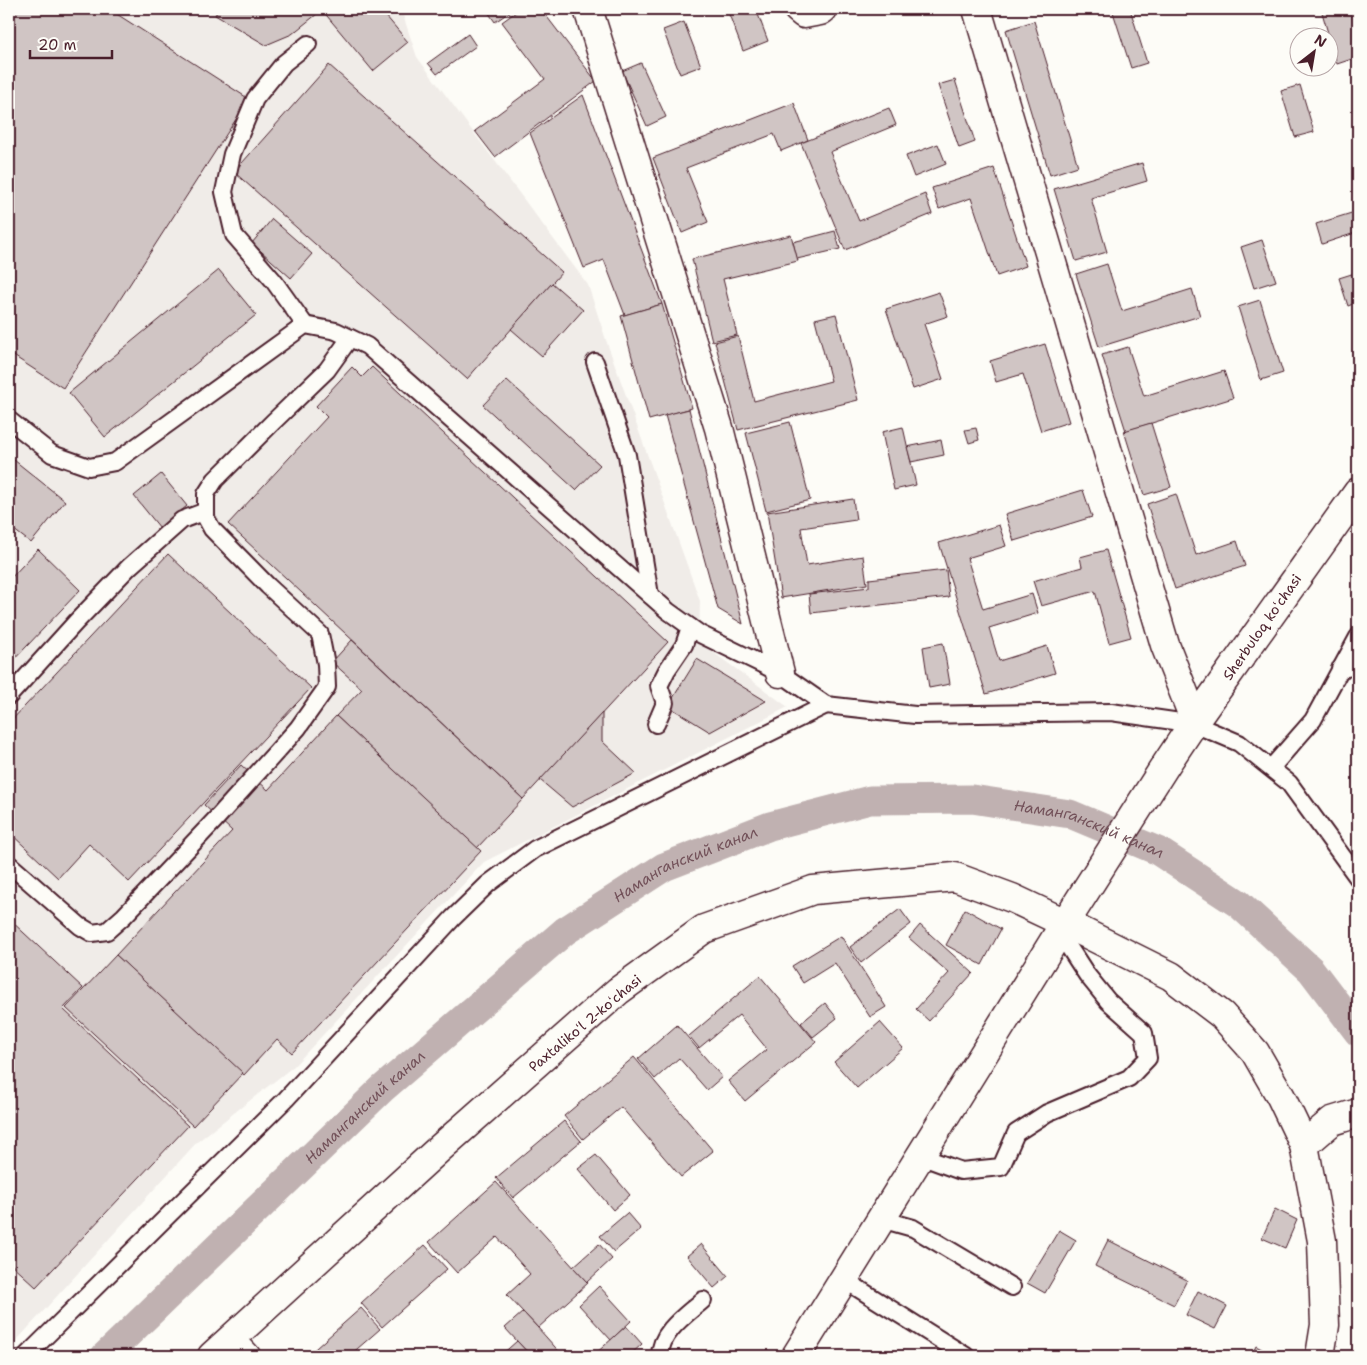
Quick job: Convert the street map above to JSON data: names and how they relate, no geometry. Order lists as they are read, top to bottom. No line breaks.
{"streets":{"street":["Sherbuloq koʻchasi","Paxtalikoʻl 2-koʻchasi"]},"crossings":[["Sherbuloq koʻchasi","Paxtalikoʻl 2-koʻchasi"]],"water":["Наманганский канал"],"scale_bar":"20 m","north":"top right"}
